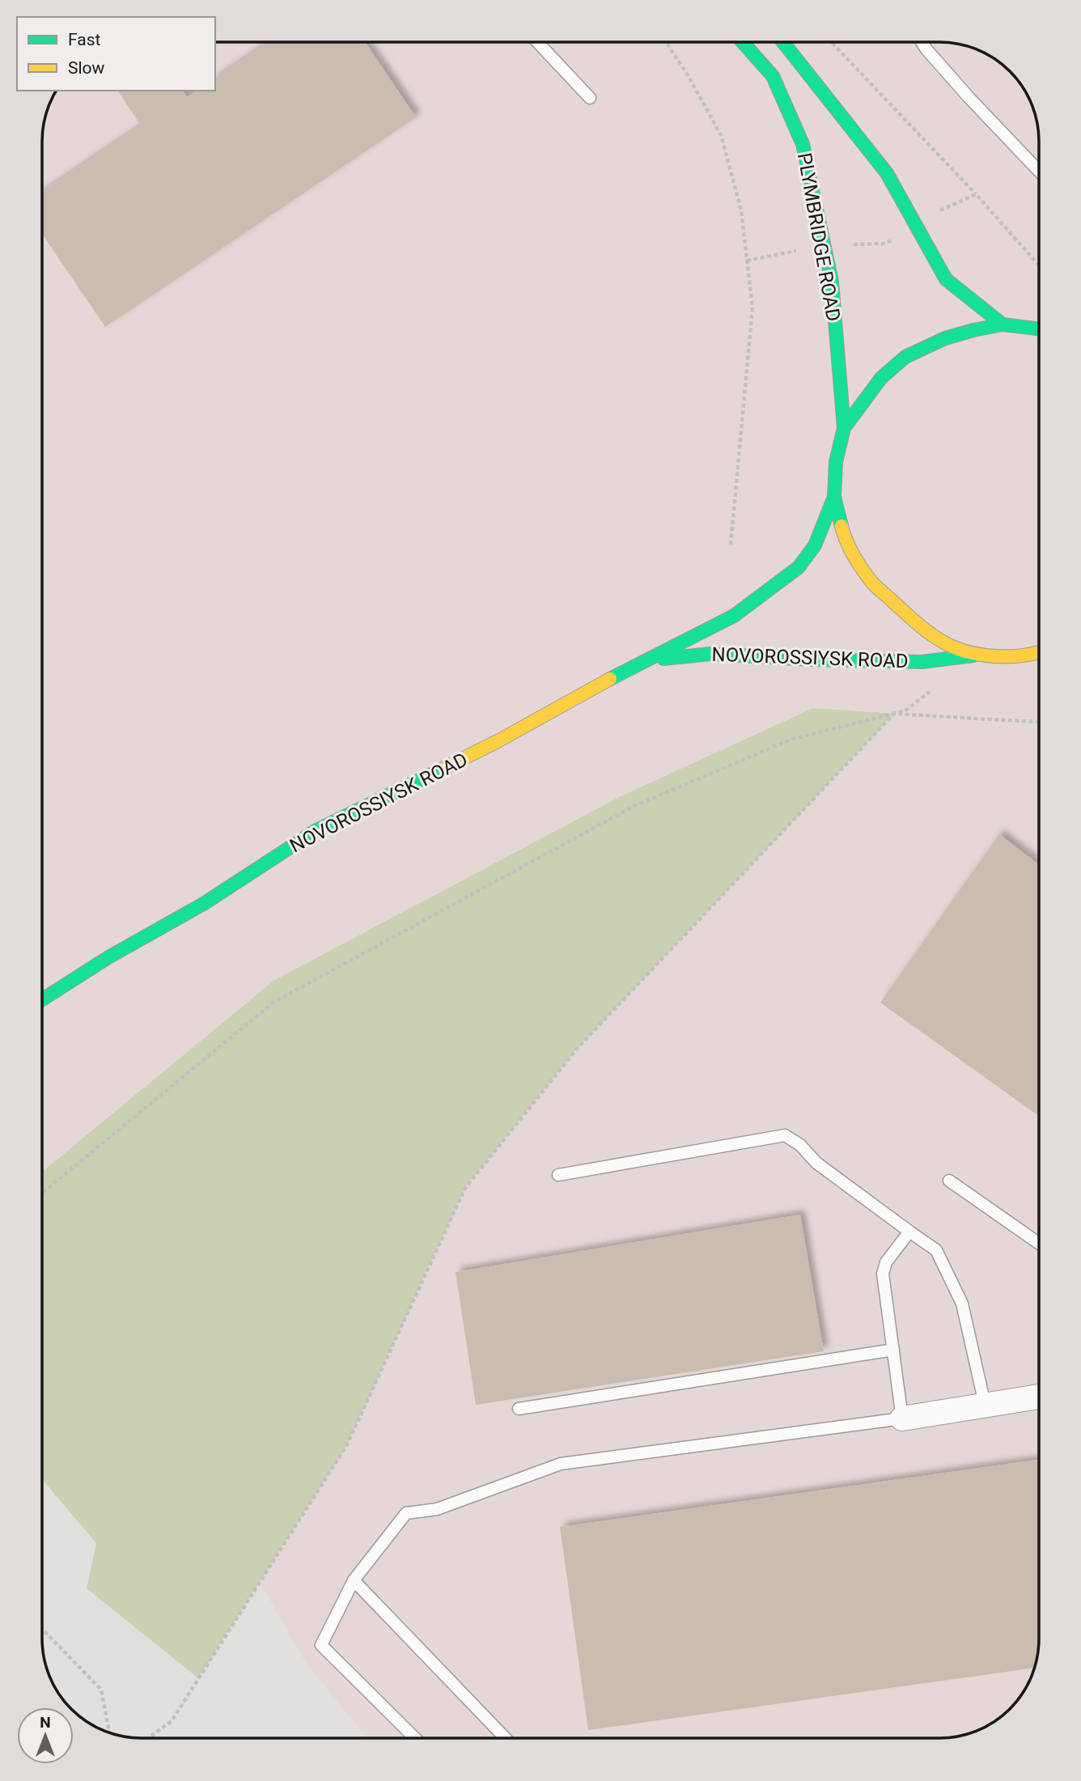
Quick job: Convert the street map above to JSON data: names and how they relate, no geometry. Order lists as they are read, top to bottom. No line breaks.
{"streets":{"main road":["PLYMBRIDGE ROAD","NOVOROSSIYSK ROAD"]},"legend":["Fast","Slow"],"north":"top"}
